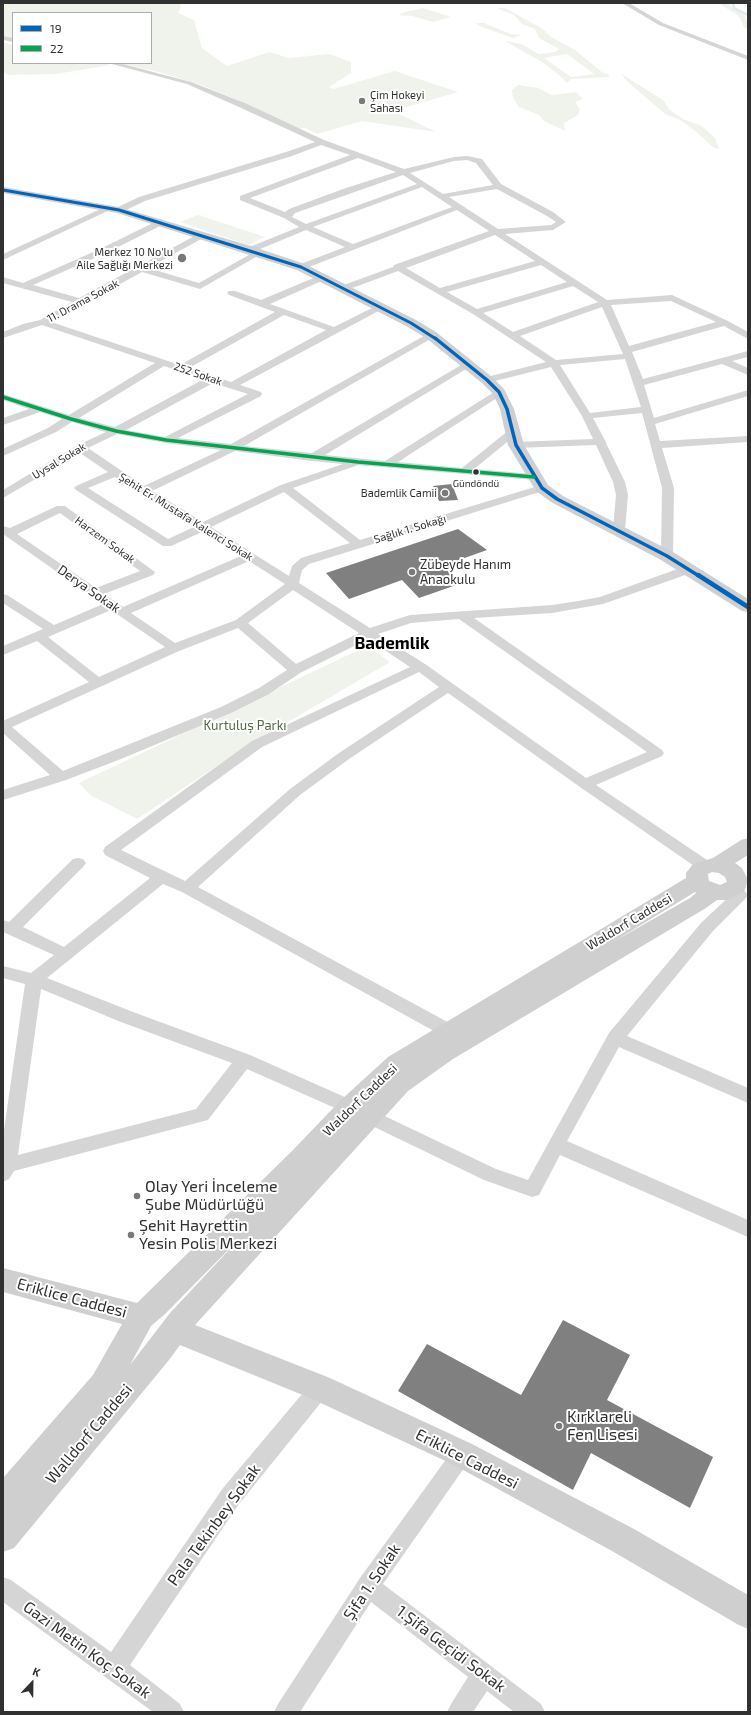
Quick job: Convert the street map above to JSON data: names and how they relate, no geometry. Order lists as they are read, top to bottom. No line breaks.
{"streets":{"street":["11. Drama Sokak","252 Sokak","Uysal Sokak","Şehit Er. Mustafa Kalenci Sokak","Sağlık 1. Sokağı","Harzem Sokak","Derya Sokak","Waldorf Caddesi","Eriklice Caddesi","Walldorf Caddesi","Pala Tekinbey Sokak","Şifa 1. Sokak","1.Şifa Geçidi Sokak","Gazi Metin Koç Sokak"]},"crossings":[["11. Drama Sokak","252 Sokak"],["252 Sokak","Uysal Sokak"],["Uysal Sokak","Şehit Er. Mustafa Kalenci Sokak"],["Şehit Er. Mustafa Kalenci Sokak","Sağlık 1. Sokağı"],["Şehit Er. Mustafa Kalenci Sokak","Waldorf Caddesi"],["Harzem Sokak","Derya Sokak"],["Waldorf Caddesi","Eriklice Caddesi"],["Waldorf Caddesi","Walldorf Caddesi"],["Eriklice Caddesi","Walldorf Caddesi"],["Eriklice Caddesi","Pala Tekinbey Sokak"],["Eriklice Caddesi","Şifa 1. Sokak"],["Pala Tekinbey Sokak","Gazi Metin Koç Sokak"],["Şifa 1. Sokak","1.Şifa Geçidi Sokak"]],"districts":["Bademlik"],"parks":["Kurtuluş Parkı"],"places":["Çim Hokeyi Sahası","Merkez 10 No'lu Aile Sağlığı Merkezi","Gündöndü","Bademlik Camii","Zübeyde Hanım Anaokulu","Olay Yeri İnceleme Şube Müdürlüğü","Şehit Hayrettin Yesin Polis Merkezi","Kırklareli Fen Lisesi"],"lines":["transit line 19","transit line 22"],"legend":["19","22"],"north":"top"}
